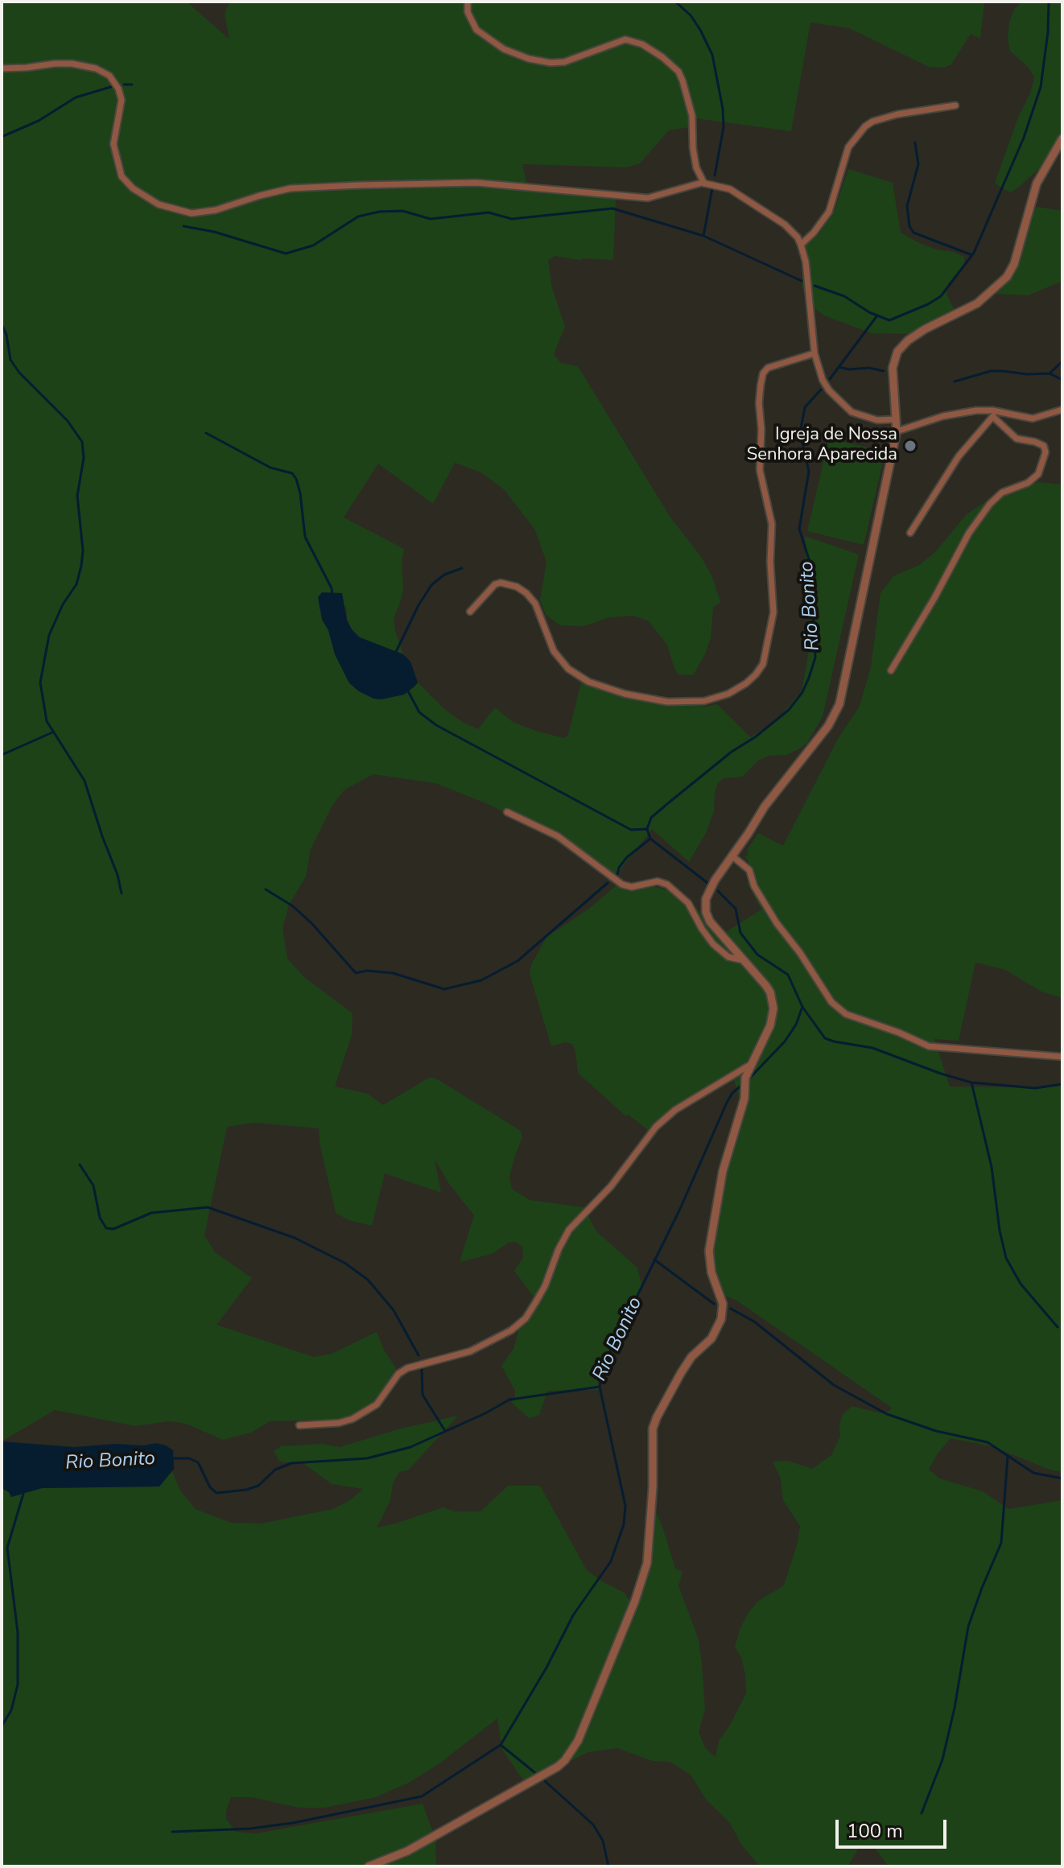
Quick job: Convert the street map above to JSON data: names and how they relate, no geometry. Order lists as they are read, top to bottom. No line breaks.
{"water":["Rio Bonito"],"places":["Igreja de Nossa Senhora Aparecida"],"scale_bar":"100 m"}
